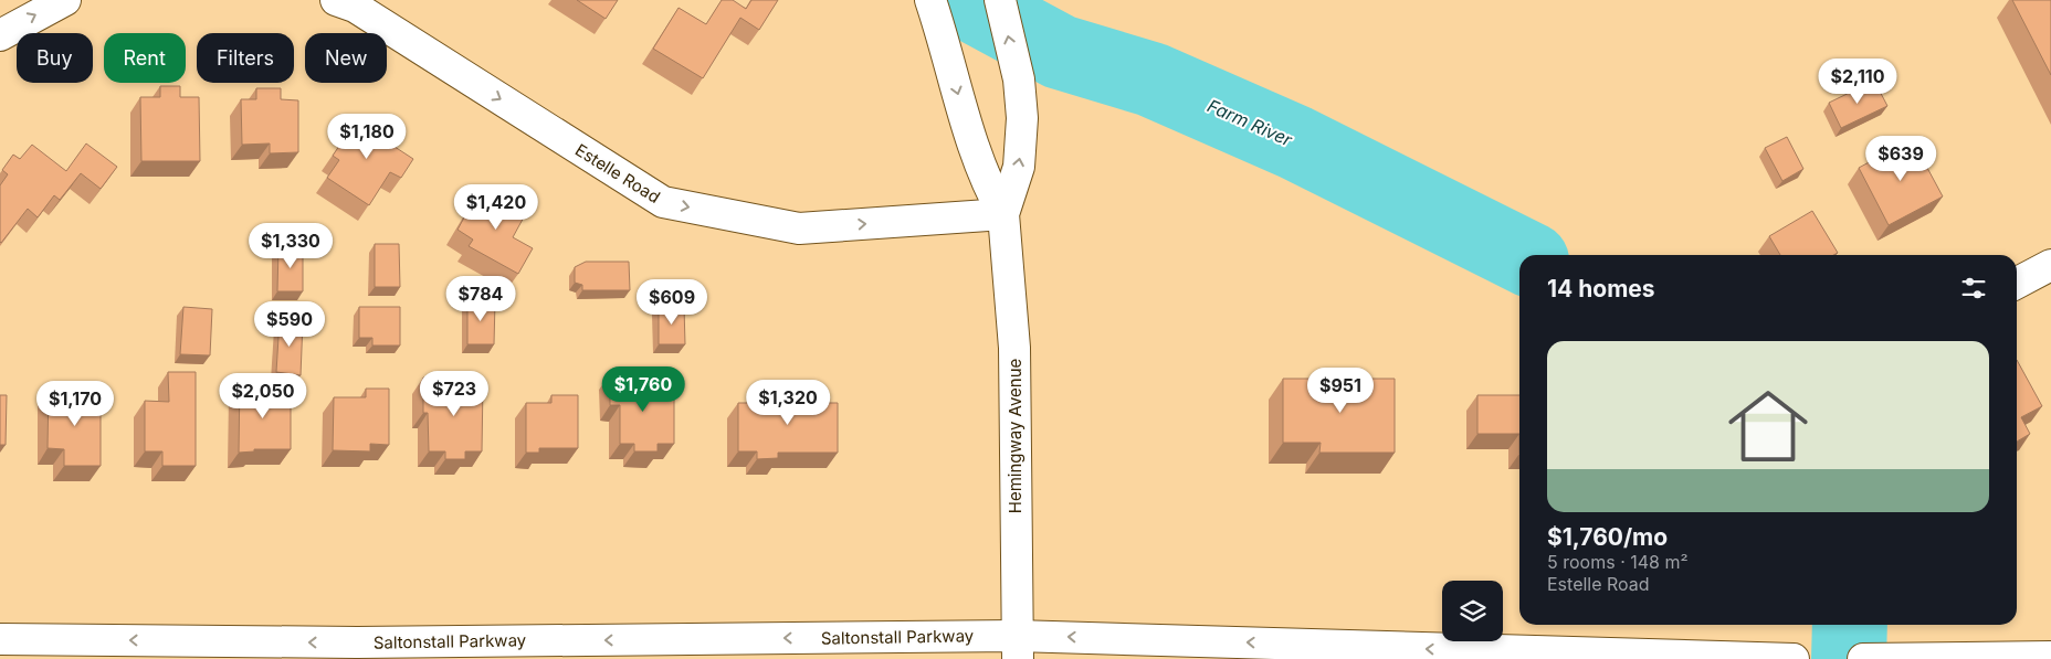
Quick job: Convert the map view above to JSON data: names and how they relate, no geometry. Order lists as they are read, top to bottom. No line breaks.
{"streets":{"main road":["Estelle Road","Hemingway Avenue","Saltonstall Parkway"]},"crossings":[["Estelle Road","Hemingway Avenue"],["Hemingway Avenue","Saltonstall Parkway"]],"one_way":["Estelle Road","Saltonstall Parkway"],"water":["Farm River"],"page":{"chip":["Buy","Rent","Filters","New"],"price":["$2,110","$1,180","$639","$1,420","$1,330","$784","$609","$590","$1,760","$951","$723","$2,050","$1,320","$1,170"],"heading":"14 homes","list":[{"name":"$1,760/mo","note":"5 rooms · 148 m² · Estelle Road"}]}}
